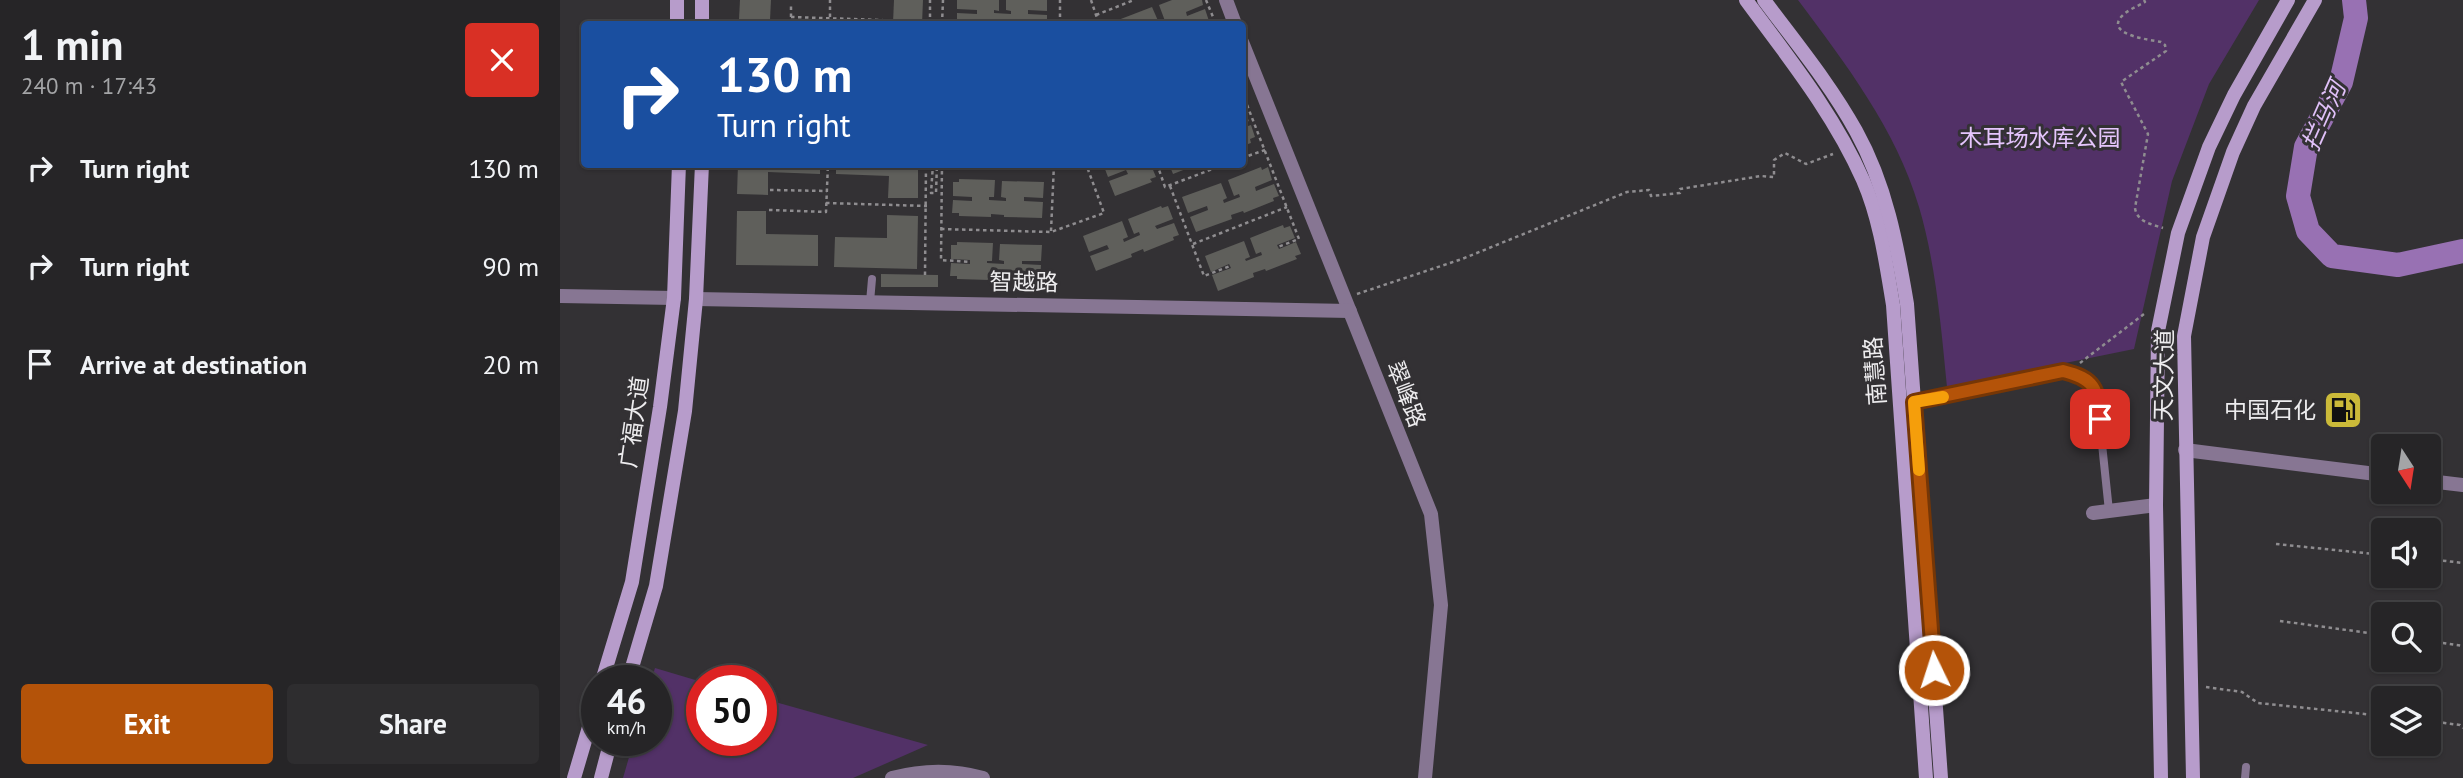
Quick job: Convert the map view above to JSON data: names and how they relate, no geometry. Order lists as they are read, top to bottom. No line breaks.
{"streets":{"main road":["南慧路","天文大道","广福大道"],"street":["智越路","翠峰路"]},"crossings":[["智越路","翠峰路"],["智越路","广福大道"]],"water":["拦马河"],"parks":["木耳场水库公园"],"places":{"fuel station":["中国石化"]},"north":"bottom","page":{"heading":["1 min","240 m · 17:43"],"turn":["130 m","Turn right"],"list":[{"name":"Turn right","value":"130 m"},{"name":"Turn right","value":"90 m"},{"name":"Arrive at destination","value":"20 m"}],"speed":"46 km/h","limit":"50","buttons":["Exit","Share"]}}
